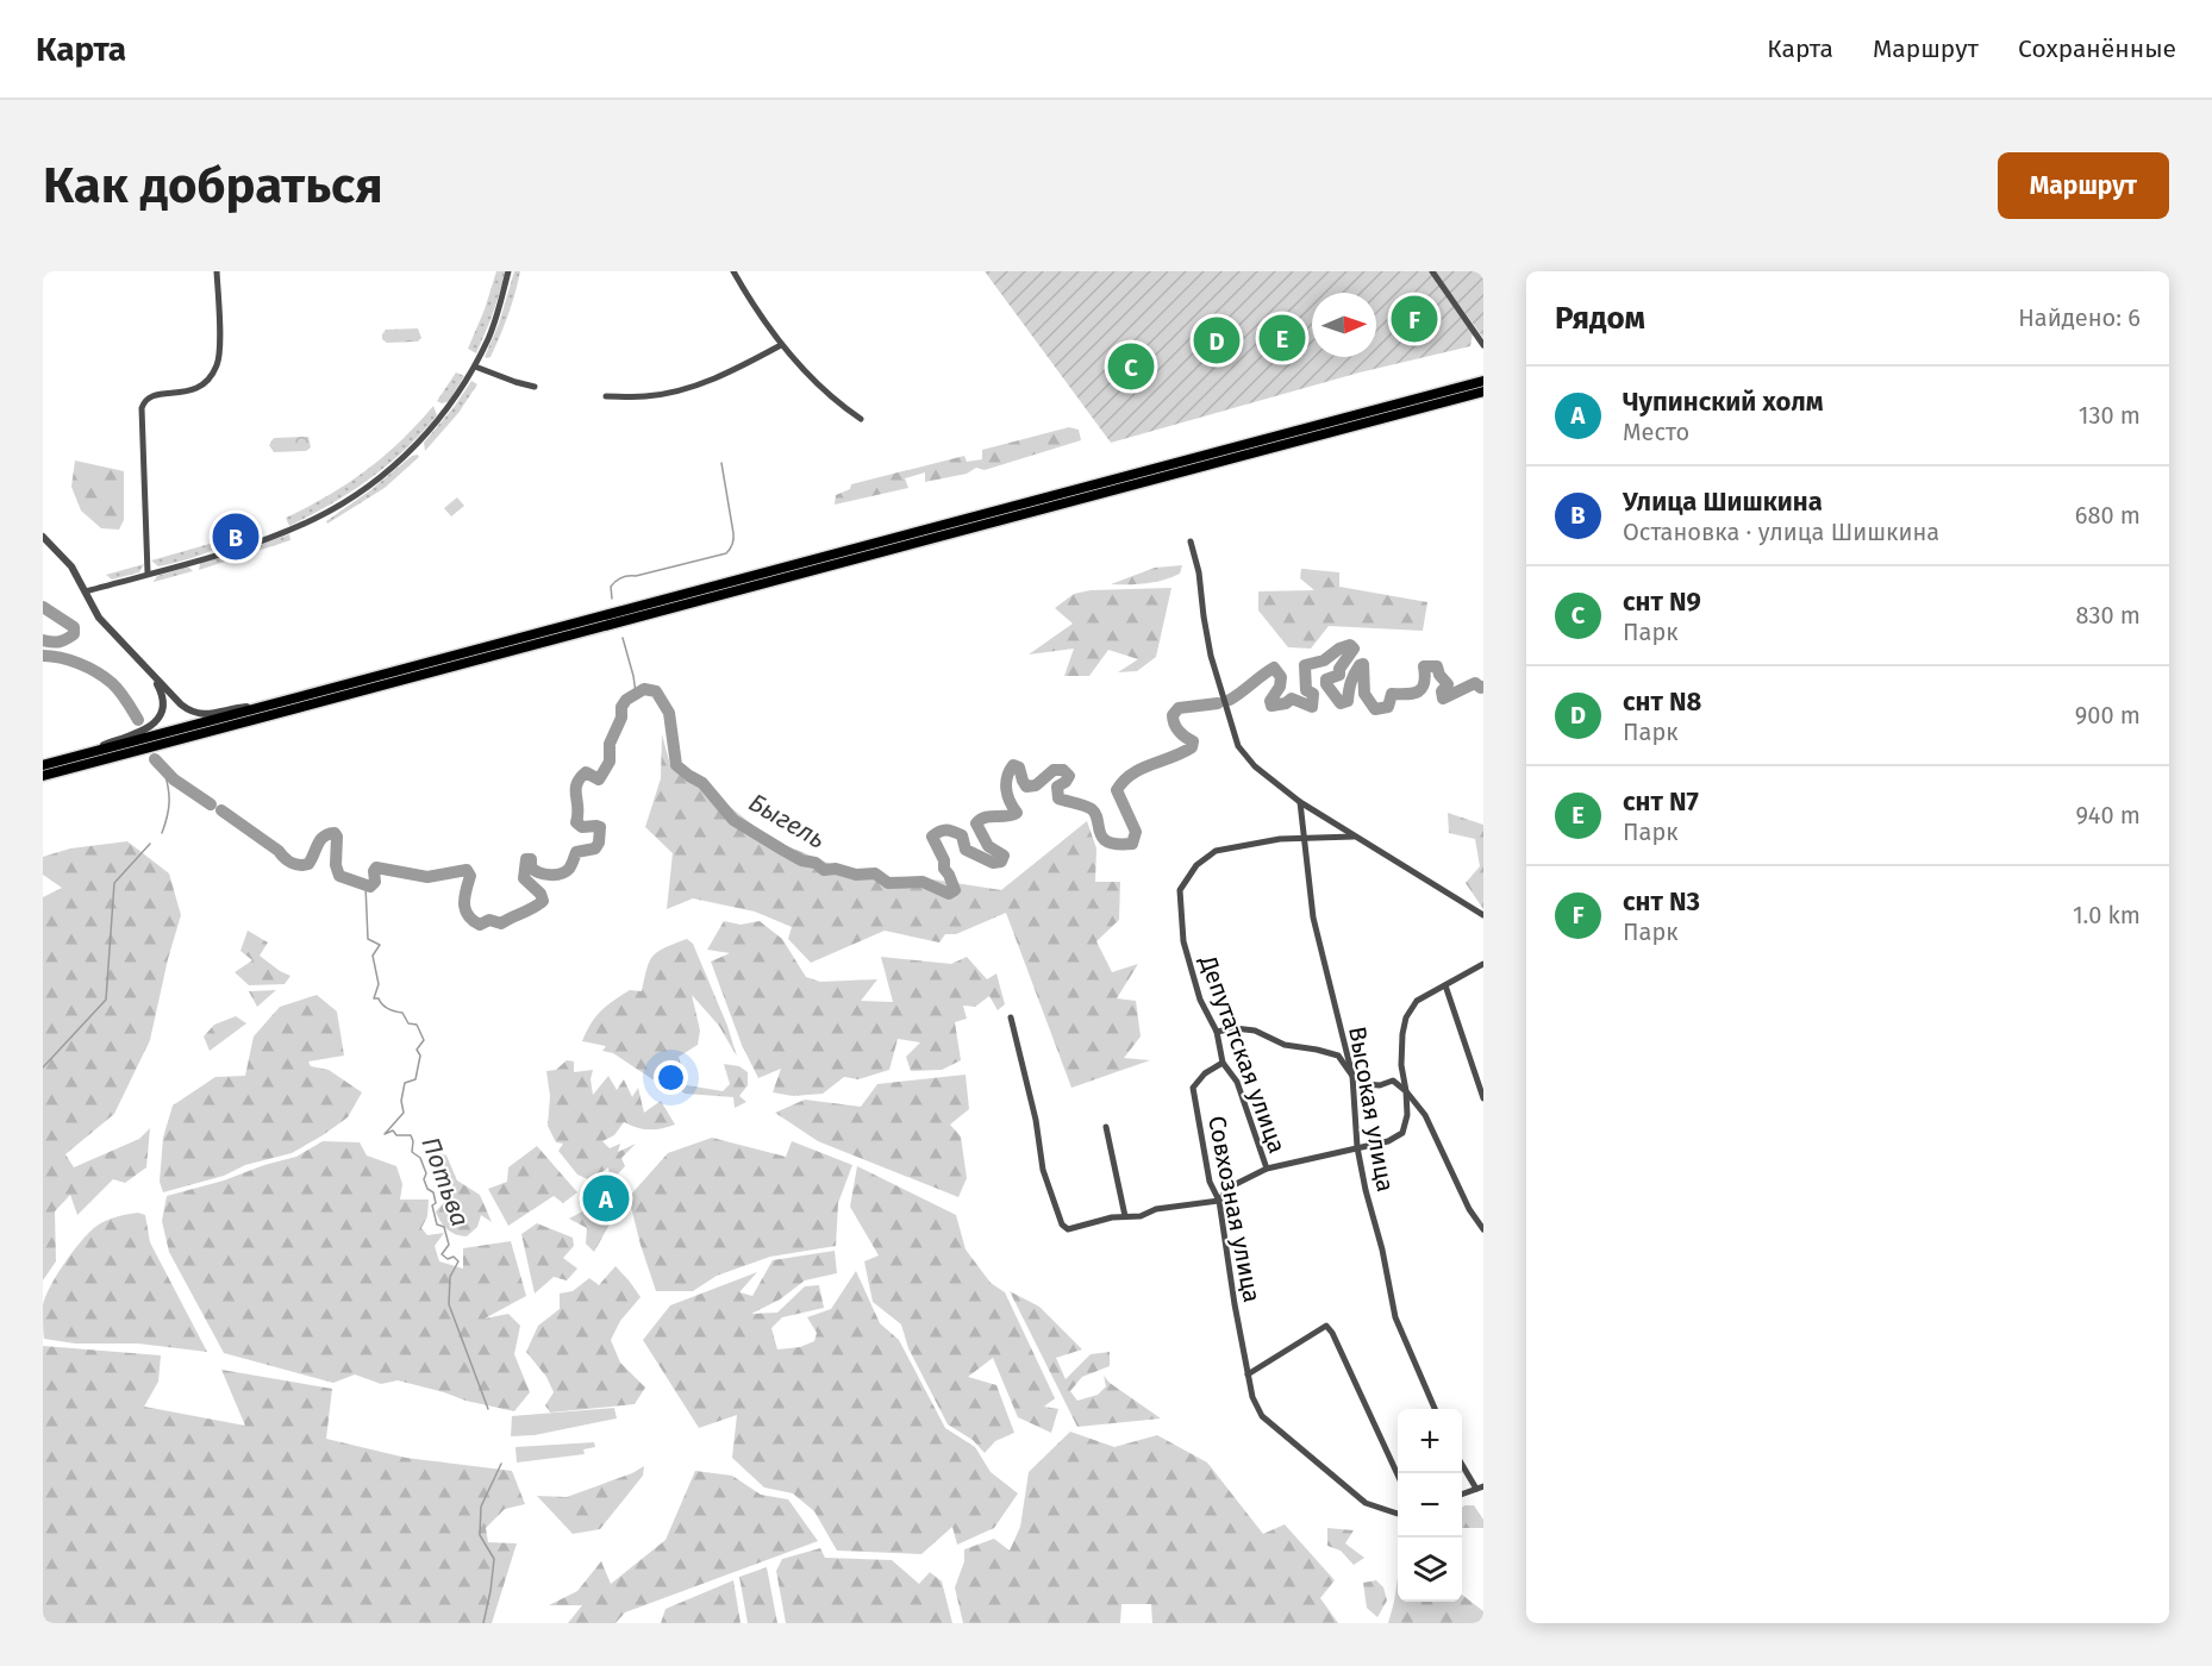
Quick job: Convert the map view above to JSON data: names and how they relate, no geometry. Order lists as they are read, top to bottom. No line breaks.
{"streets":{"street":["Депутатская улица","Высокая улица","Совхозная улица"]},"crossings":[["Депутатская улица","Высокая улица"],["Депутатская улица","Совхозная улица"]],"water":["Быгель","Потьва"],"north":"right","page":{"header":"Карта","nav":["Карта","Маршрут","Сохранённые"],"buttons":"Маршрут","title":"Как добраться","heading":["Рядом","Найдено: 6"],"pins":["F","E","D","C","B","A"],"list":[{"mark":"A","name":"Чупинский холм","note":"Место","value":"130 m"},{"mark":"B","name":"Улица Шишкина","note":"Остановка · улица Шишкина","value":"680 m"},{"mark":"C","name":"снт N9","note":"Парк","value":"830 m"},{"mark":"D","name":"снт N8","note":"Парк","value":"900 m"},{"mark":"E","name":"снт N7","note":"Парк","value":"940 m"},{"mark":"F","name":"снт N3","note":"Парк","value":"1.0 km"}],"map_buttons":["+","−"]}}
